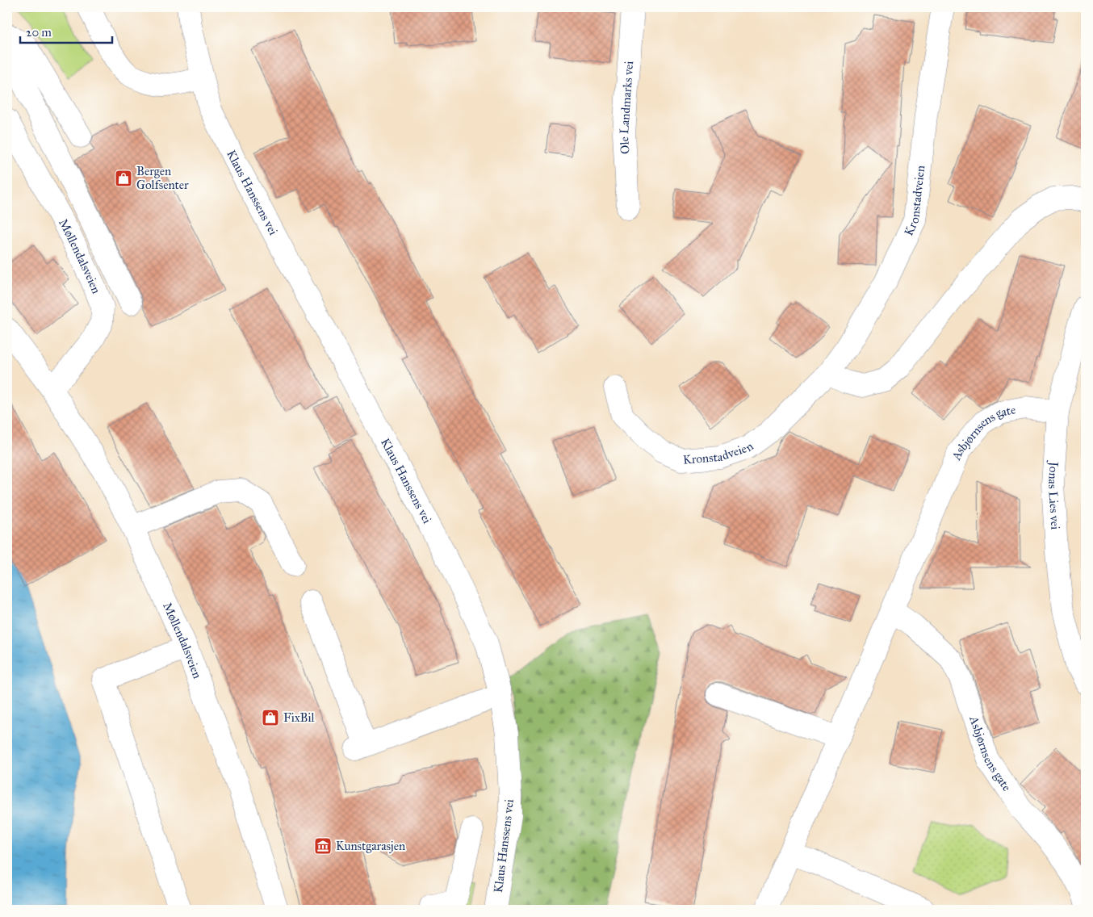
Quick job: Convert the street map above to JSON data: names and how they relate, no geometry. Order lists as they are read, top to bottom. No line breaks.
{"streets":{"street":["Ole Landmarks vei","Klaus Hanssens vei","Kronstadveien","Møllendalsveien","Asbjørnsens gate","Jonas Lies vei"]},"crossings":[["Asbjørnsens gate","Jonas Lies vei"]],"places":{"shop":["Bergen Golfsenter","FixBil"],"museum":["Kunstgarasjen"]},"scale_bar":"20 m"}
